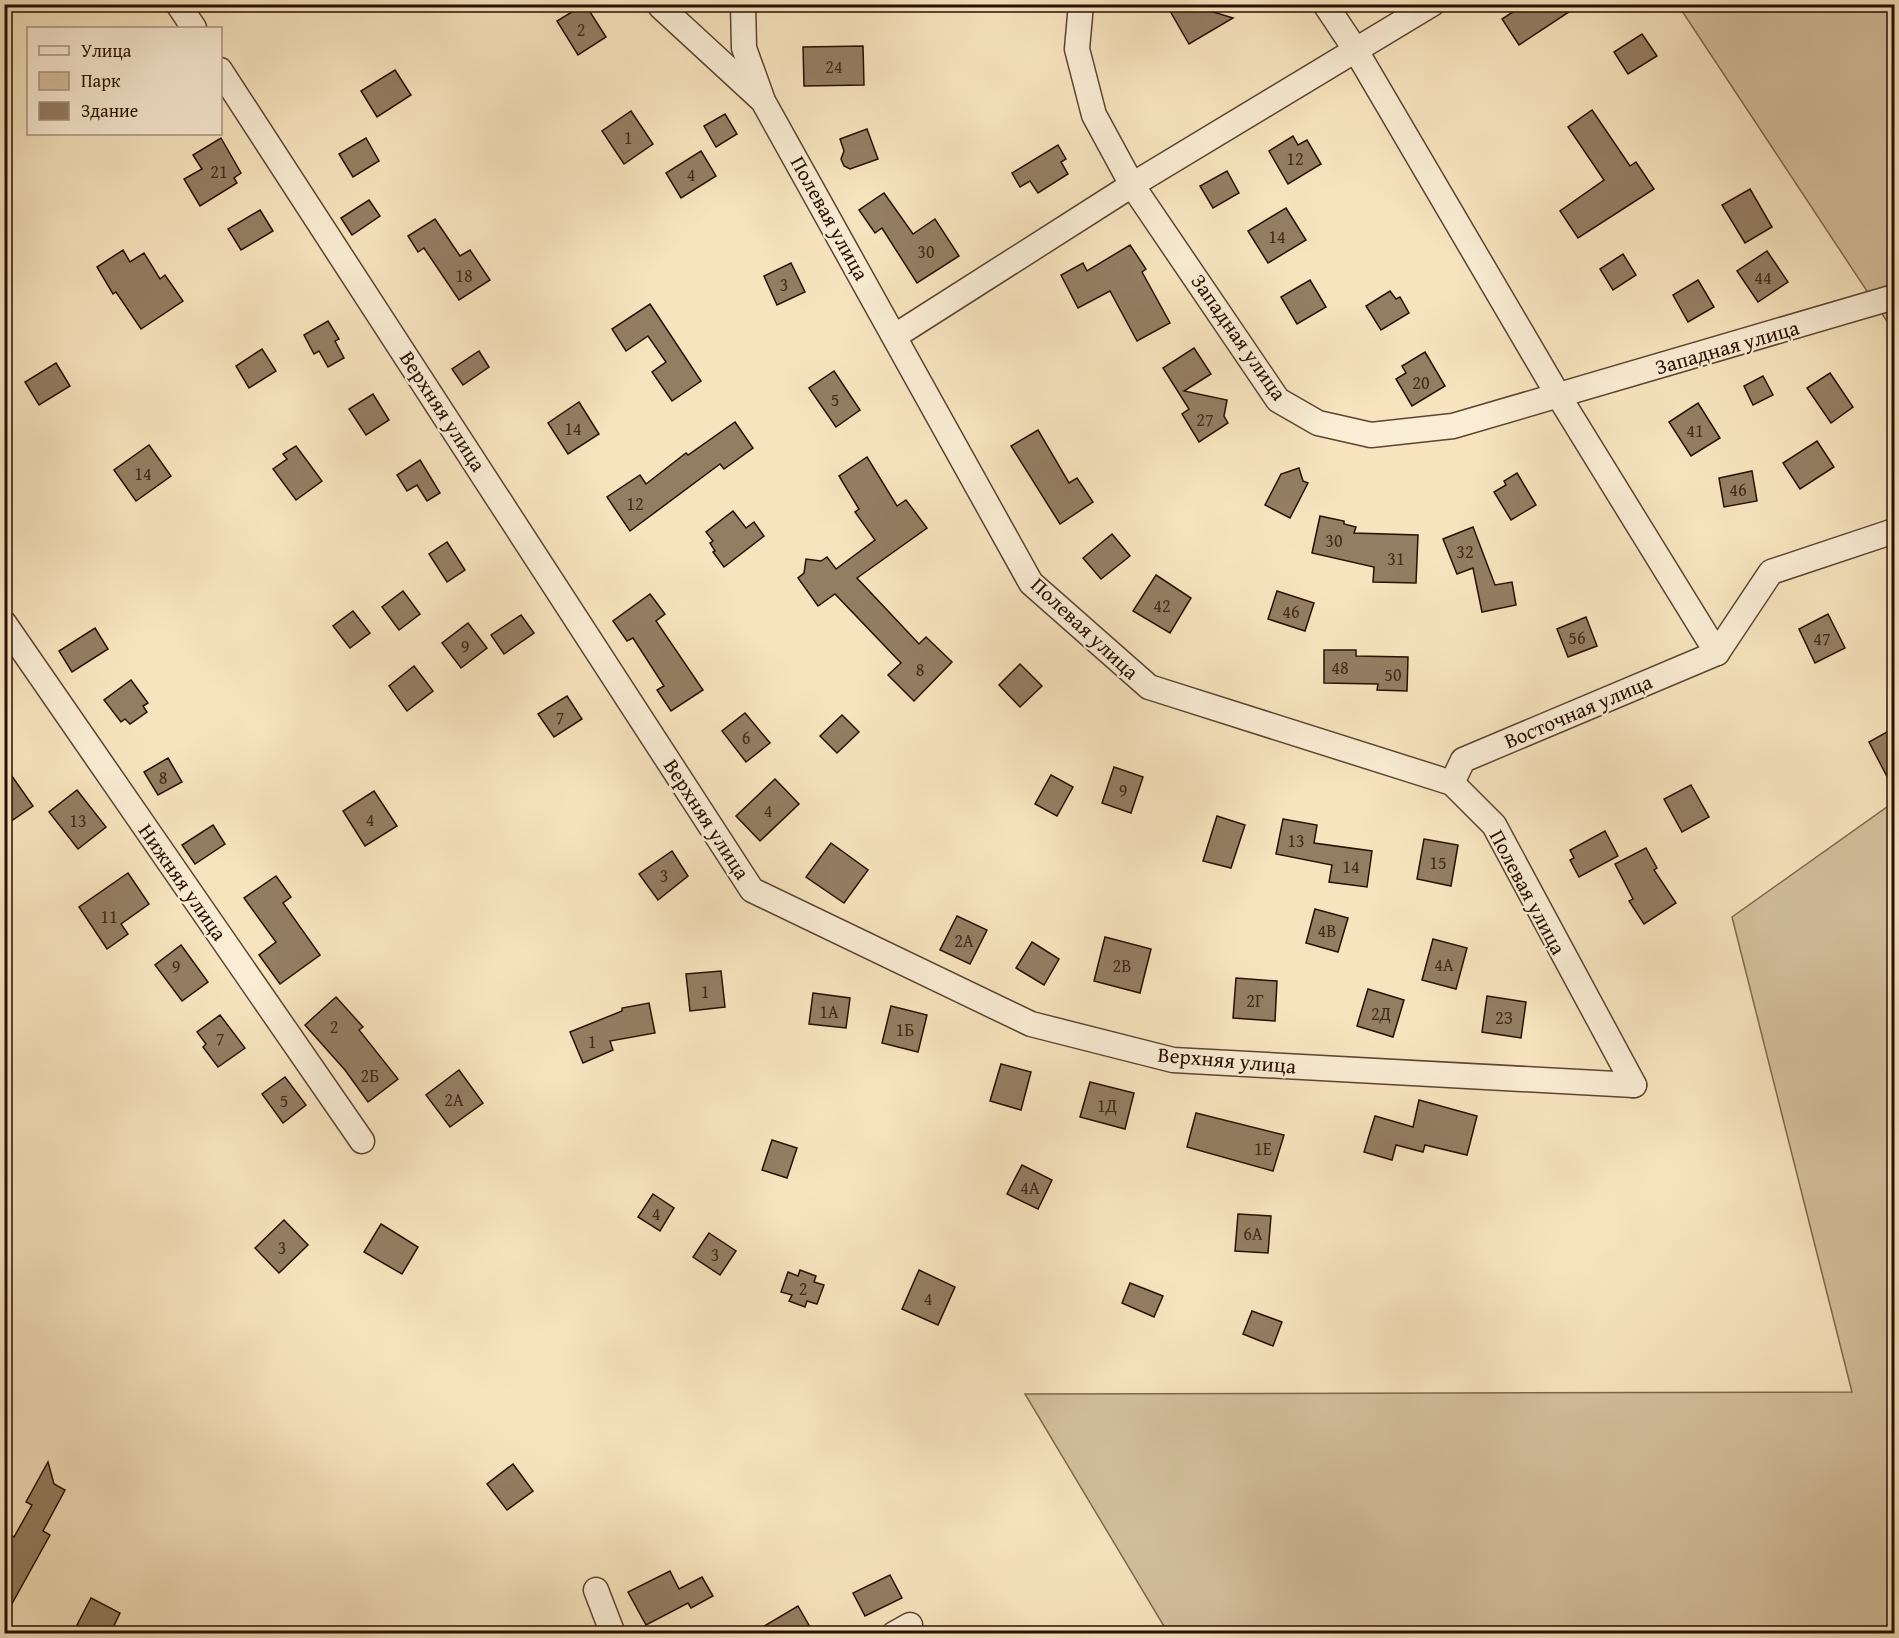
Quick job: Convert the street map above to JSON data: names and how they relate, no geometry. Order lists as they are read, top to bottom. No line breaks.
{"streets":{"street":["Полевая улица","Западная улица","Верхняя улица","Восточная улица","Нижняя улица"]},"crossings":[["Полевая улица","Верхняя улица"],["Полевая улица","Восточная улица"]],"house_numbers":["2","24","1","12","21","4","14","30","18","44","3","20","5","27","14","41","14","46","12","30","32","31","42","46","56","47","9","48","8","50","7","6","8","9","4","4","13","13","15","14","3","11","4В","2А","4А","2В","9","1","2Г","1А","2Д","2З","2","1Б","7","1","2Б","2А","5","1Д","1Е","4А","4","6А","3","3","2","4"],"legend":["Улица","Парк","Здание"]}
